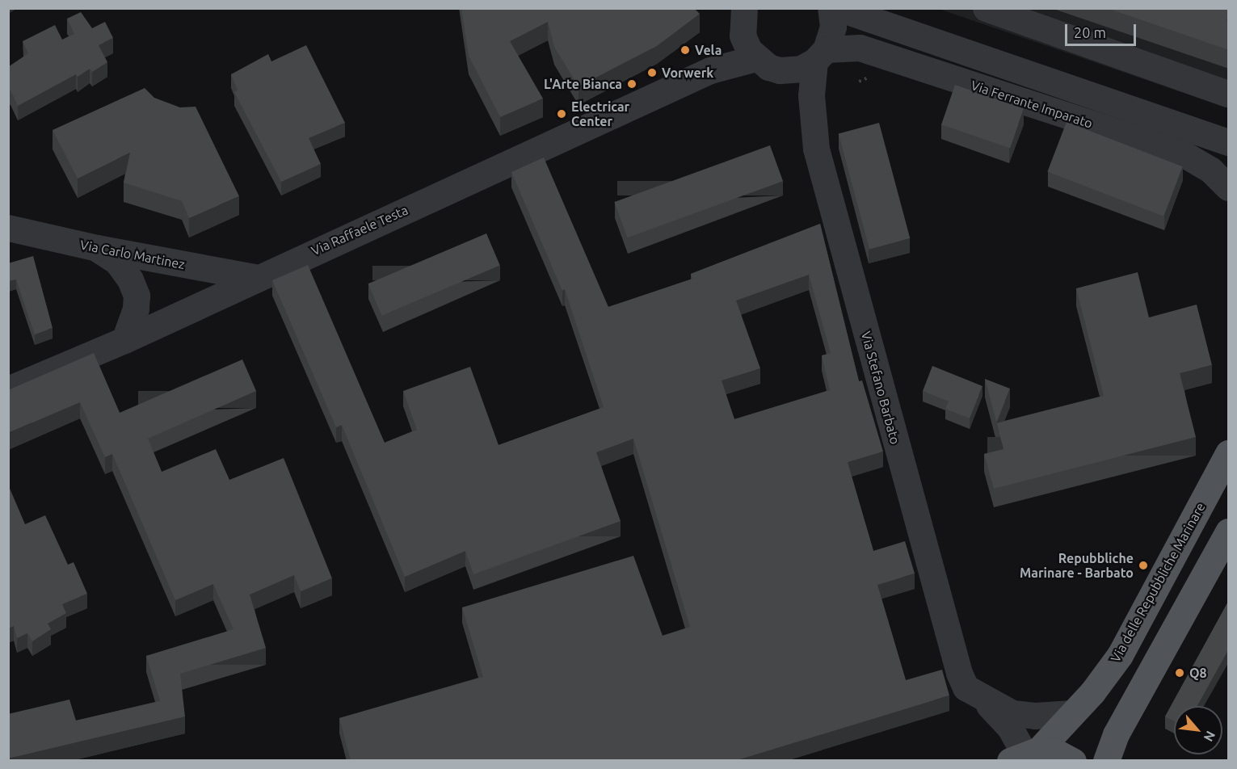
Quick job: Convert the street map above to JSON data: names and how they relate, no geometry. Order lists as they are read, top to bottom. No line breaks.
{"streets":{"main road":["Via delle Repubbliche Marinare"],"street":["Via Ferrante Imparato","Via Raffaele Testa","Via Carlo Martinez","Via Stefano Barbato"]},"crossings":[["Via Ferrante Imparato","Via Raffaele Testa"],["Via Ferrante Imparato","Via Stefano Barbato"],["Via Raffaele Testa","Via Carlo Martinez"],["Via Stefano Barbato","Via delle Repubbliche Marinare"]],"places":["Vela","Vorwerk","L'Arte Bianca","Electricar Center","Repubbliche Marinare - Barbato","Q8"],"scale_bar":"20 m","north":"bottom right"}
